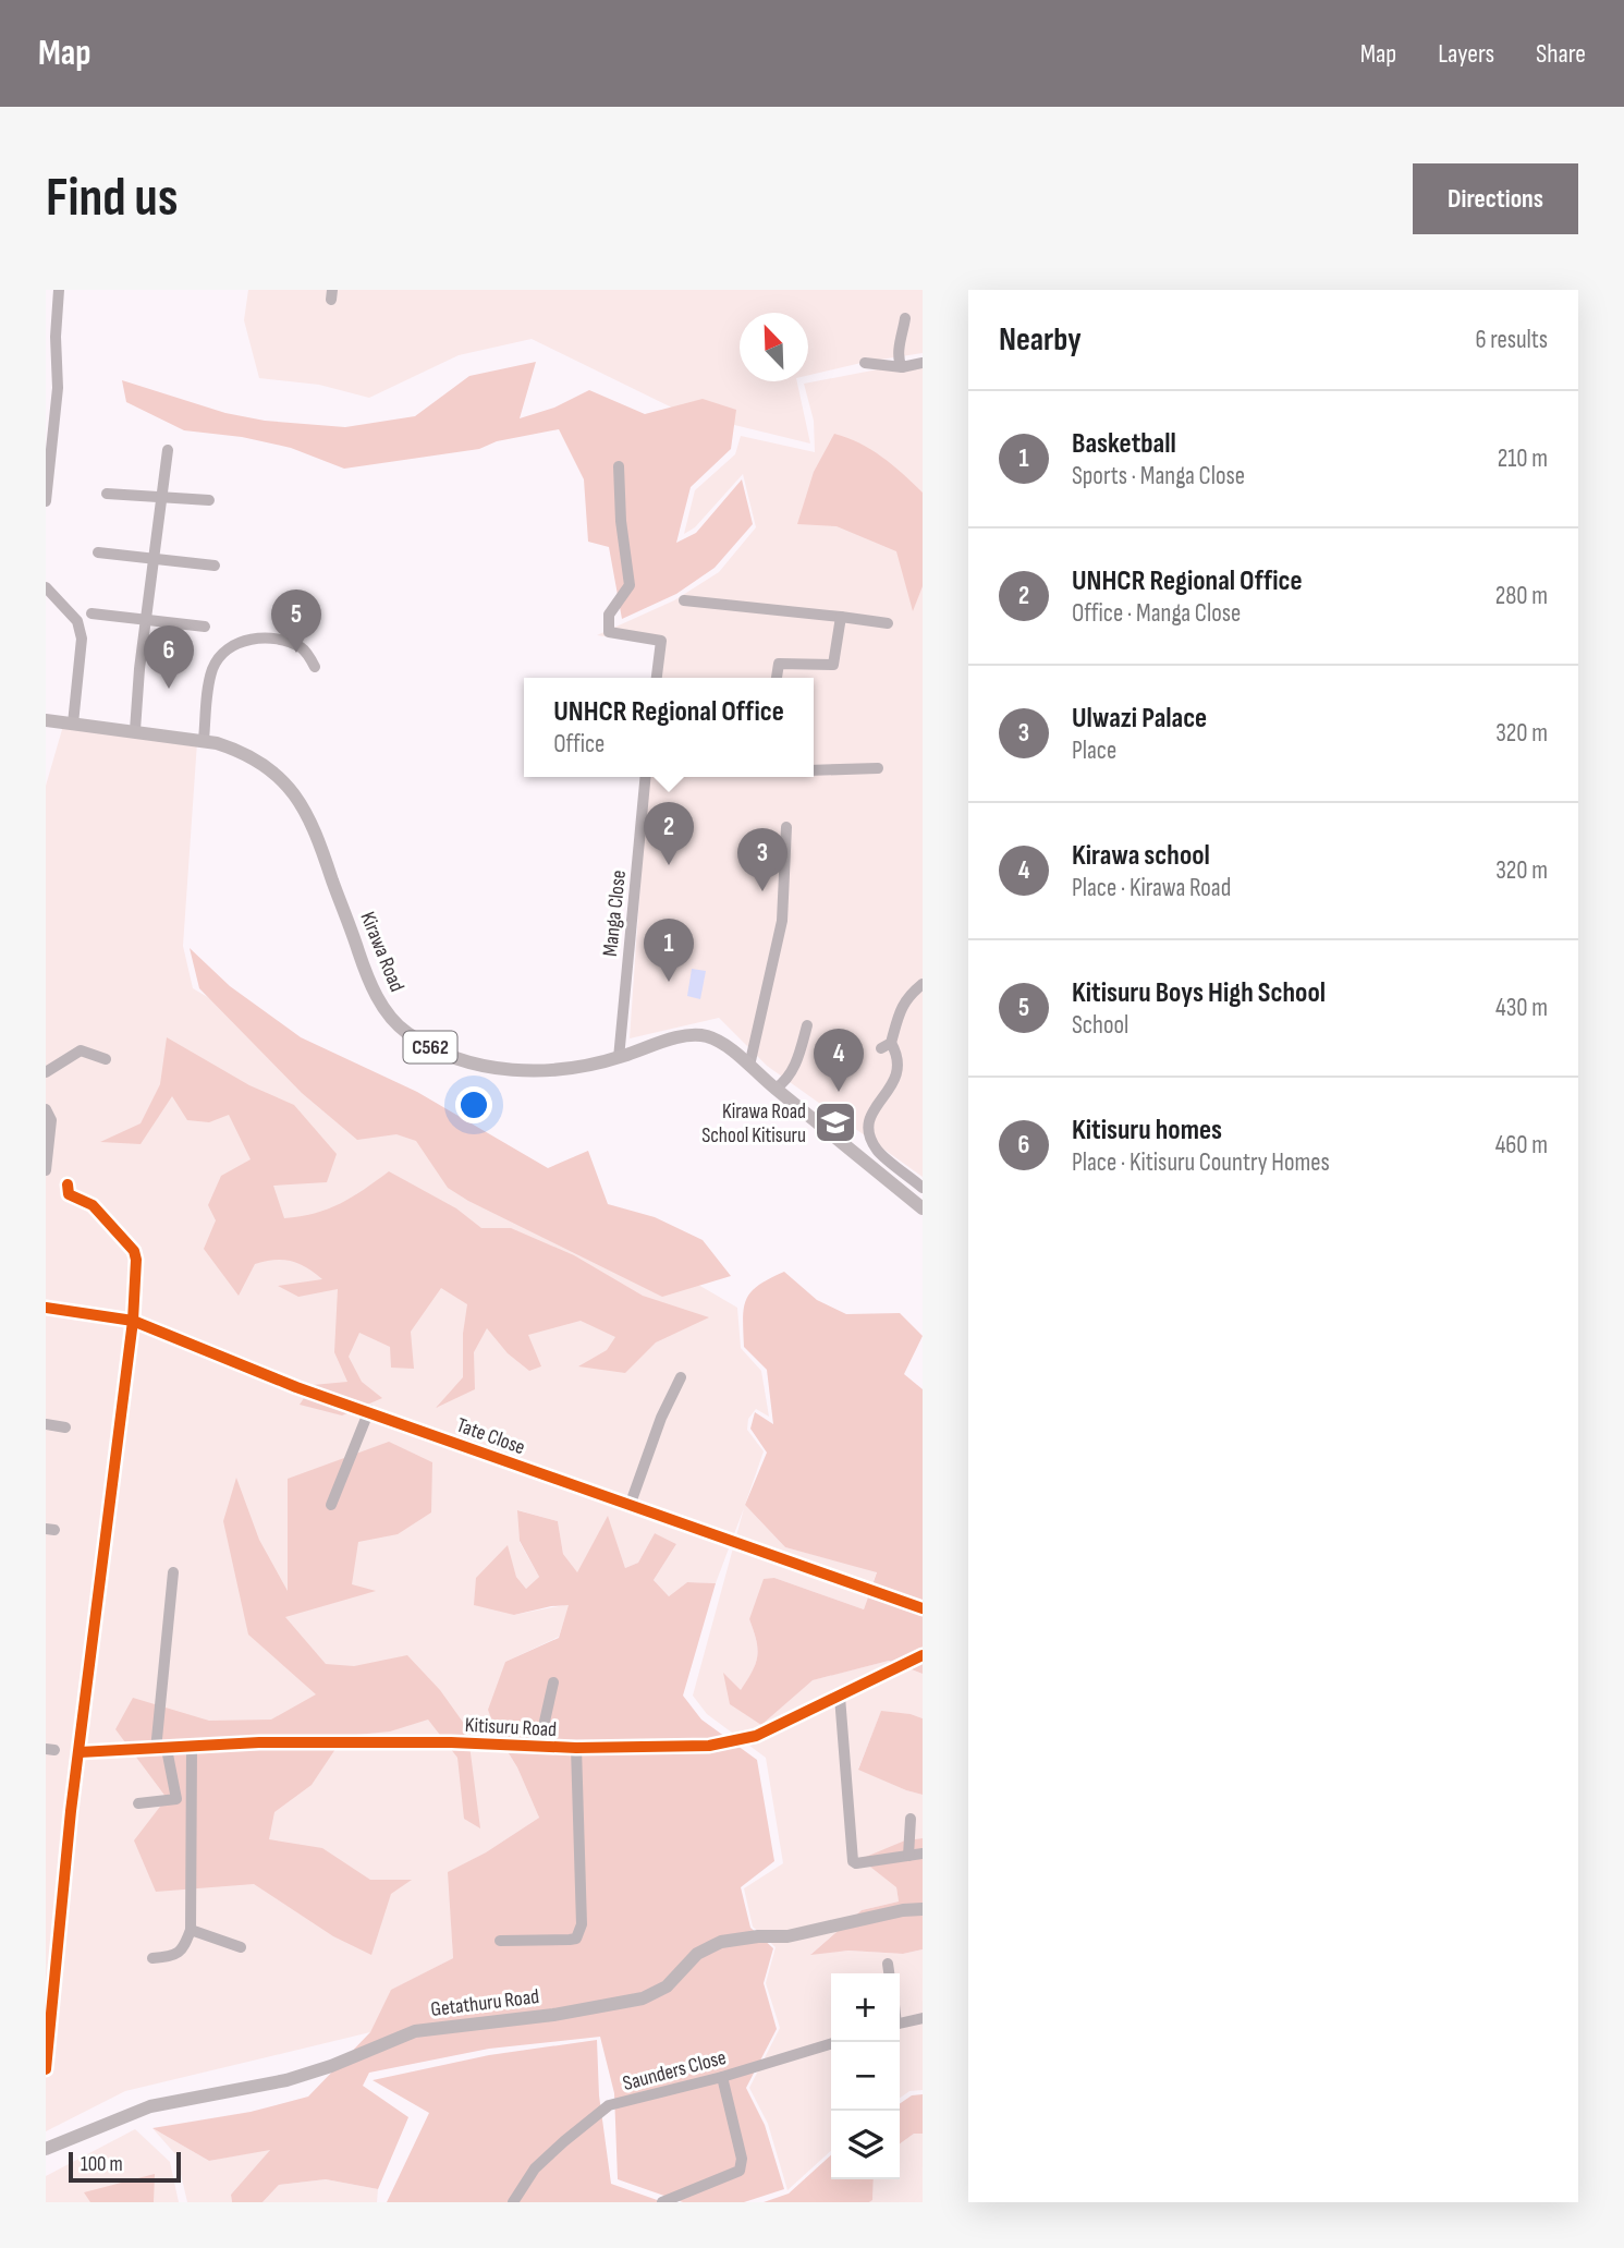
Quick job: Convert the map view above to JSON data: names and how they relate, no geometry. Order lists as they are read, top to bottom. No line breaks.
{"streets":{"main road":["Kirawa Road","C562","Getathuru Road"],"street":["Manga Close","Tate Close","Kitisuru Road","Saunders Close"]},"crossings":[["Manga Close","Kirawa Road"]],"places":{"school or university":["Kirawa Road School Kitisuru"]},"scale_bar":"100 m","north":"top left","page":{"header":"Map","nav":["Map","Layers","Share"],"buttons":"Directions","title":"Find us","heading":["Nearby","6 results"],"list":[{"mark":"1","name":"Basketball","note":"Sports · Manga Close","value":"210 m"},{"mark":"2","name":"UNHCR Regional Office","note":"Office · Manga Close","value":"280 m"},{"mark":"3","name":"Ulwazi Palace","note":"Place","value":"320 m"},{"mark":"4","name":"Kirawa school","note":"Place · Kirawa Road","value":"320 m"},{"mark":"5","name":"Kitisuru Boys High School","note":"School","value":"430 m"},{"mark":"6","name":"Kitisuru homes","note":"Place · Kitisuru Country Homes","value":"460 m"}],"pins":["5","6","2","3","1","4"],"popup":["UNHCR Regional Office","Office"],"map_buttons":["+","−"],"scale":"100 m"}}
